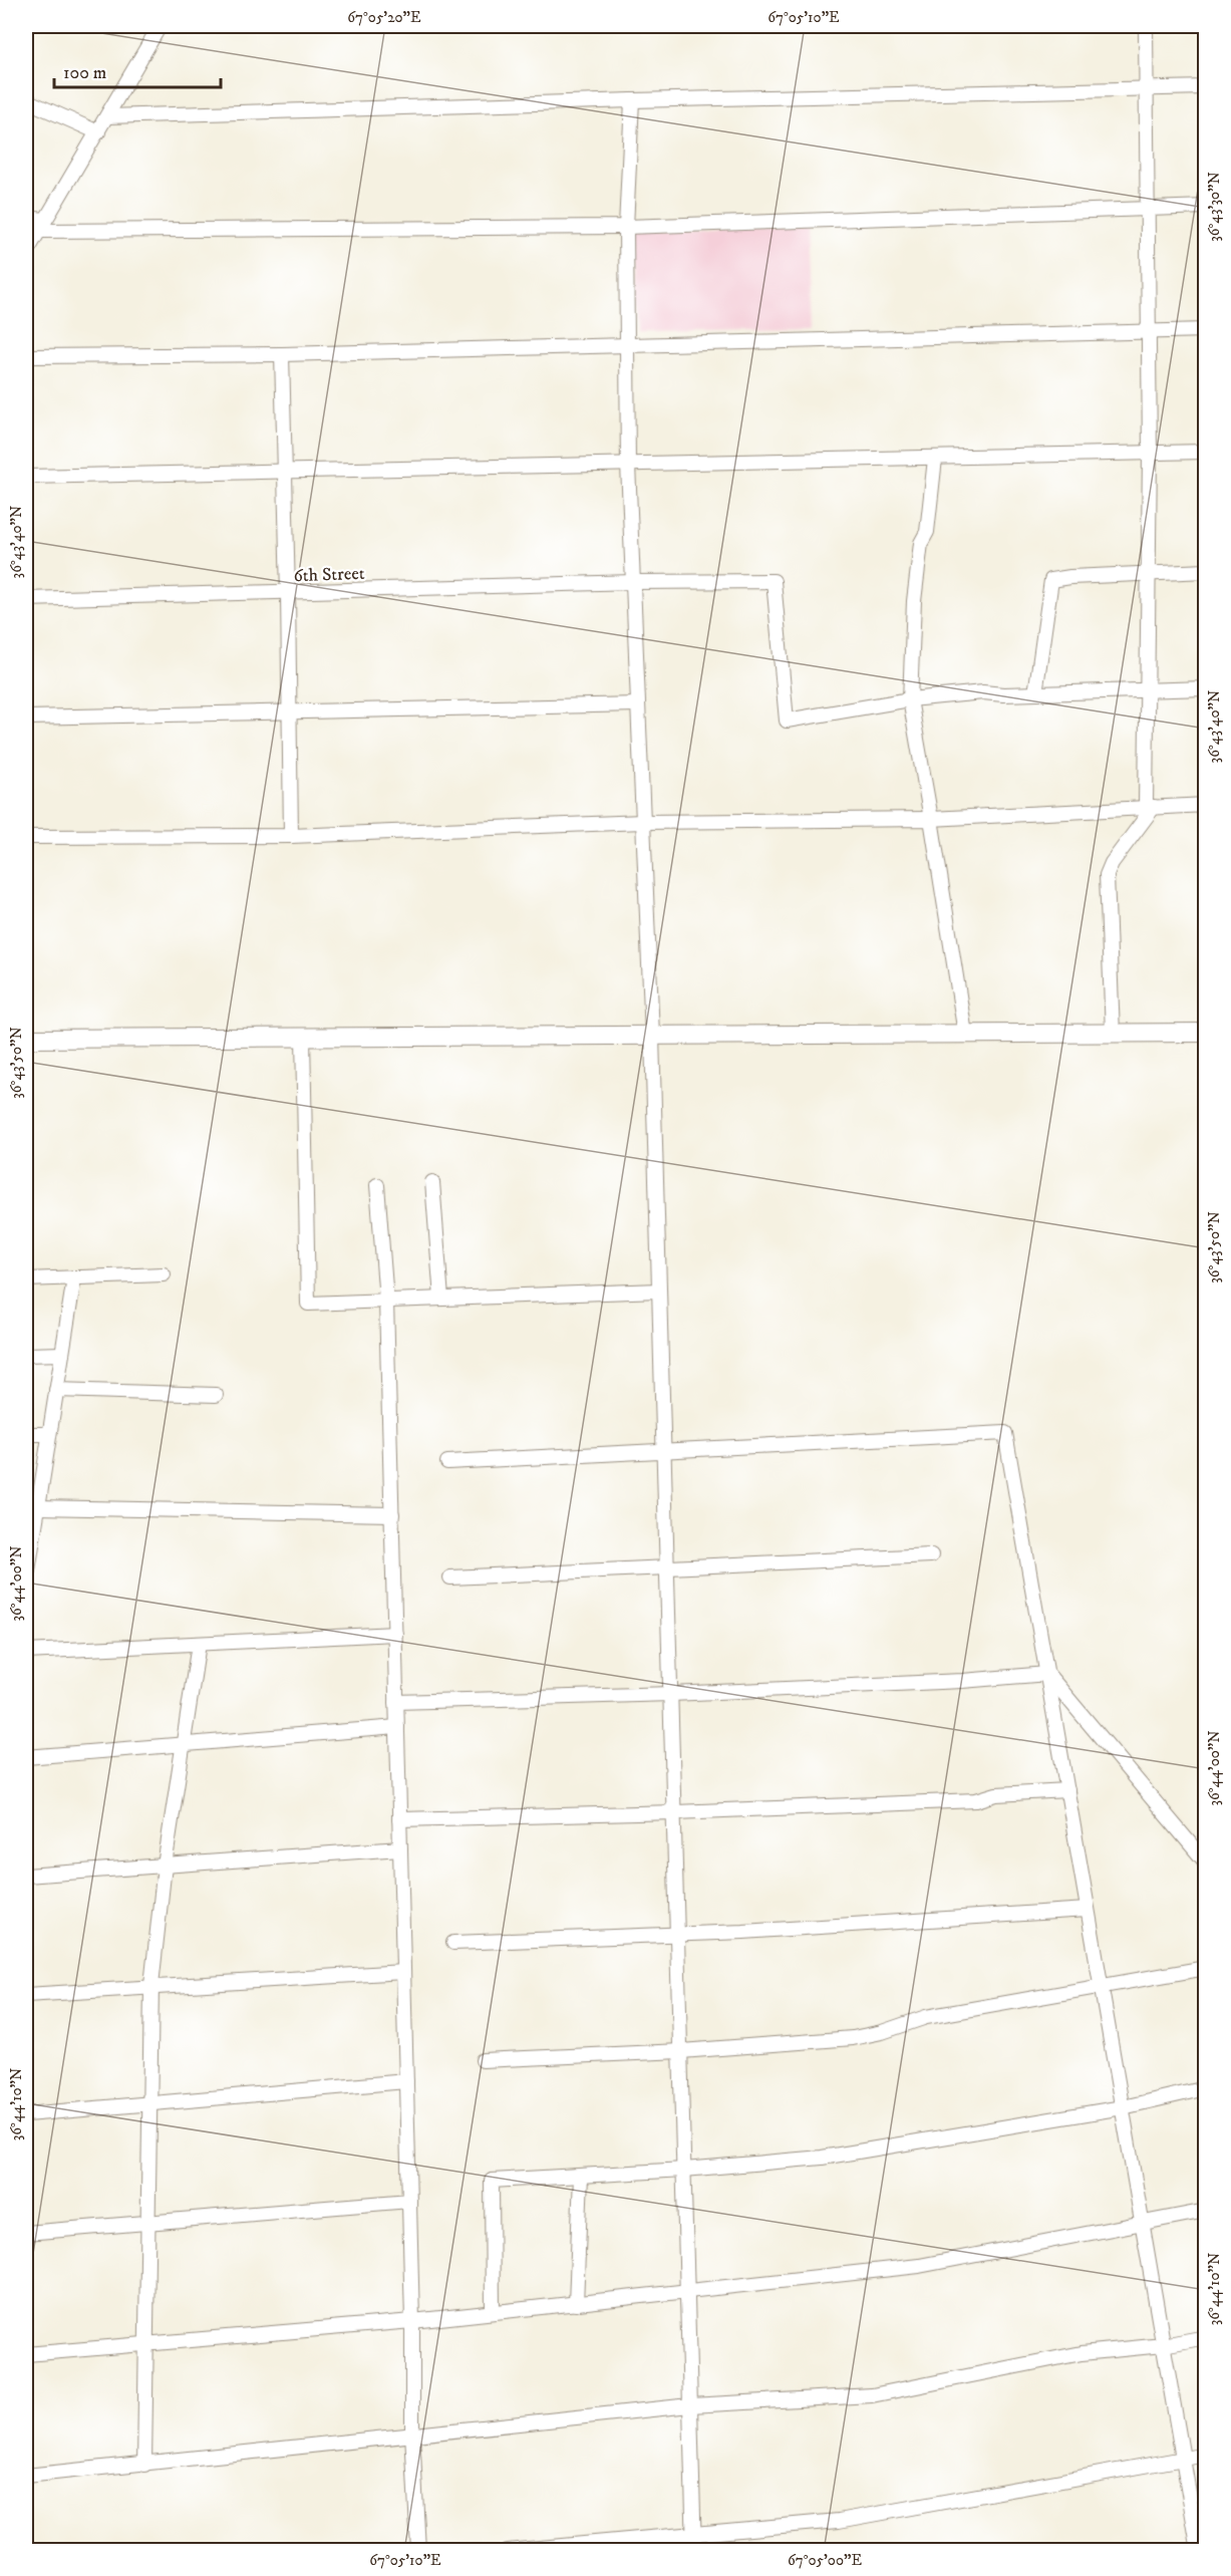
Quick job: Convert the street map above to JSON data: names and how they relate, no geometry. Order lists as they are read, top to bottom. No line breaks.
{"streets":{"street":["6th Street"]},"scale_bar":"100 m","coordinates":["67°05'20\"E","67°05'10\"E","36°43'30\"N","36°43'40\"N","36°43'50\"N","36°44'00\"N","36°44'10\"N","67°05'00\"E"]}
